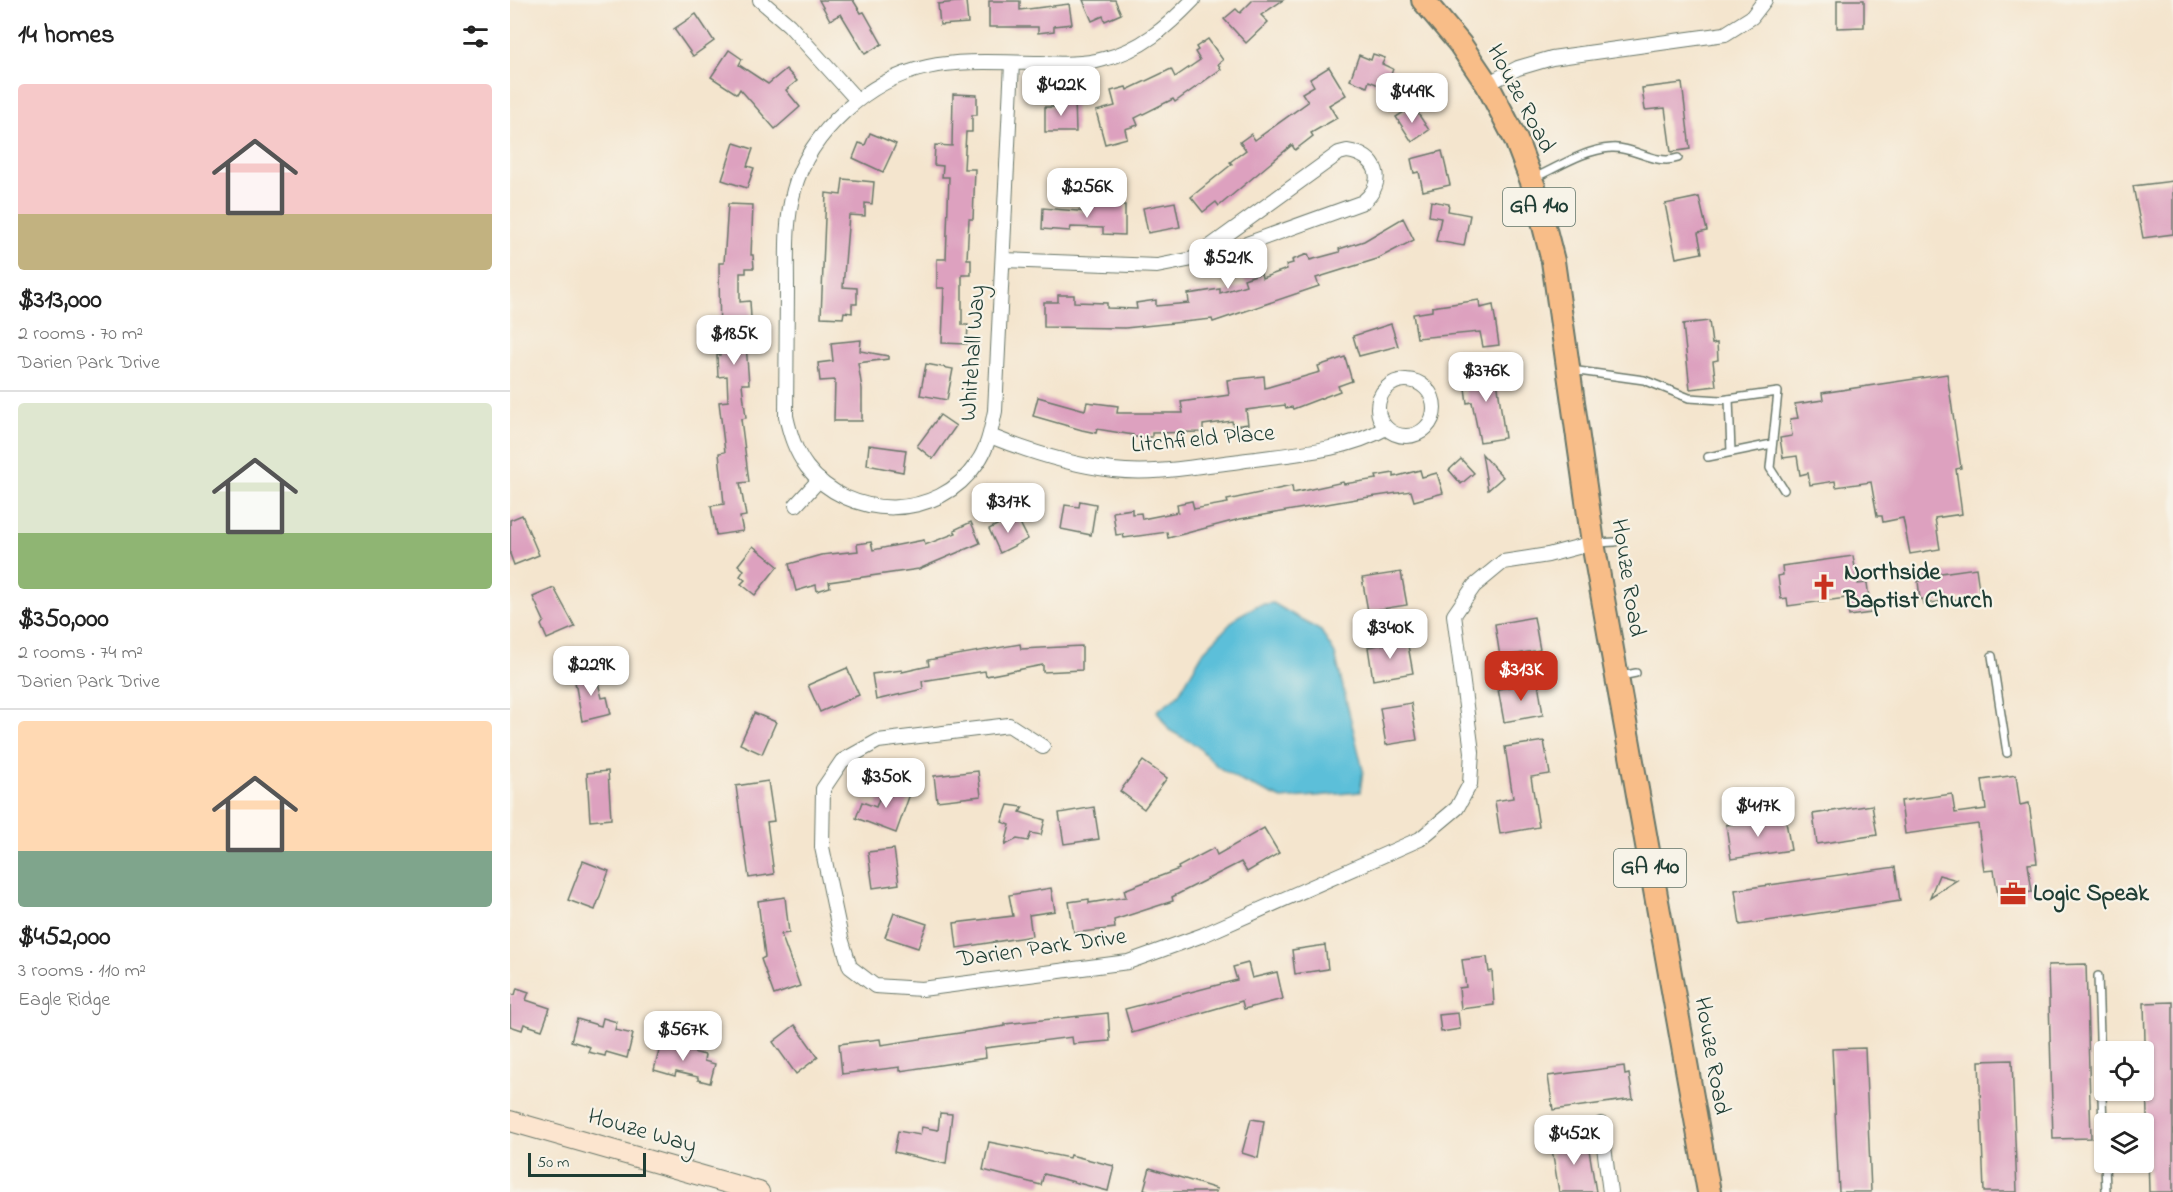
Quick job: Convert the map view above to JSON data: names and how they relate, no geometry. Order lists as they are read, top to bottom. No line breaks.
{"streets":{"main road":["Houze Road","GA 140"],"street":["Whitehall Way","Litchfield Place","Darien Park Drive","Houze Way"]},"crossings":[["Houze Road","Darien Park Drive"],["Whitehall Way","Litchfield Place"]],"places":{"church":["Northside Baptist Church"],"office":["Logic Speak"]},"scale_bar":"50 m","page":{"heading":"14 homes","price":["$422K","$449K","$256K","$521K","$185K","$376K","$317K","$340K","$229K","$313K","$350K","$417K","$567K","$452K"],"list":[{"name":"$313,000","note":"2 rooms · 70 m² · Darien Park Drive"},{"name":"$350,000","note":"2 rooms · 74 m² · Darien Park Drive"},{"name":"$452,000","note":"3 rooms · 110 m² · Eagle Ridge"}],"scale":"50 m"}}
